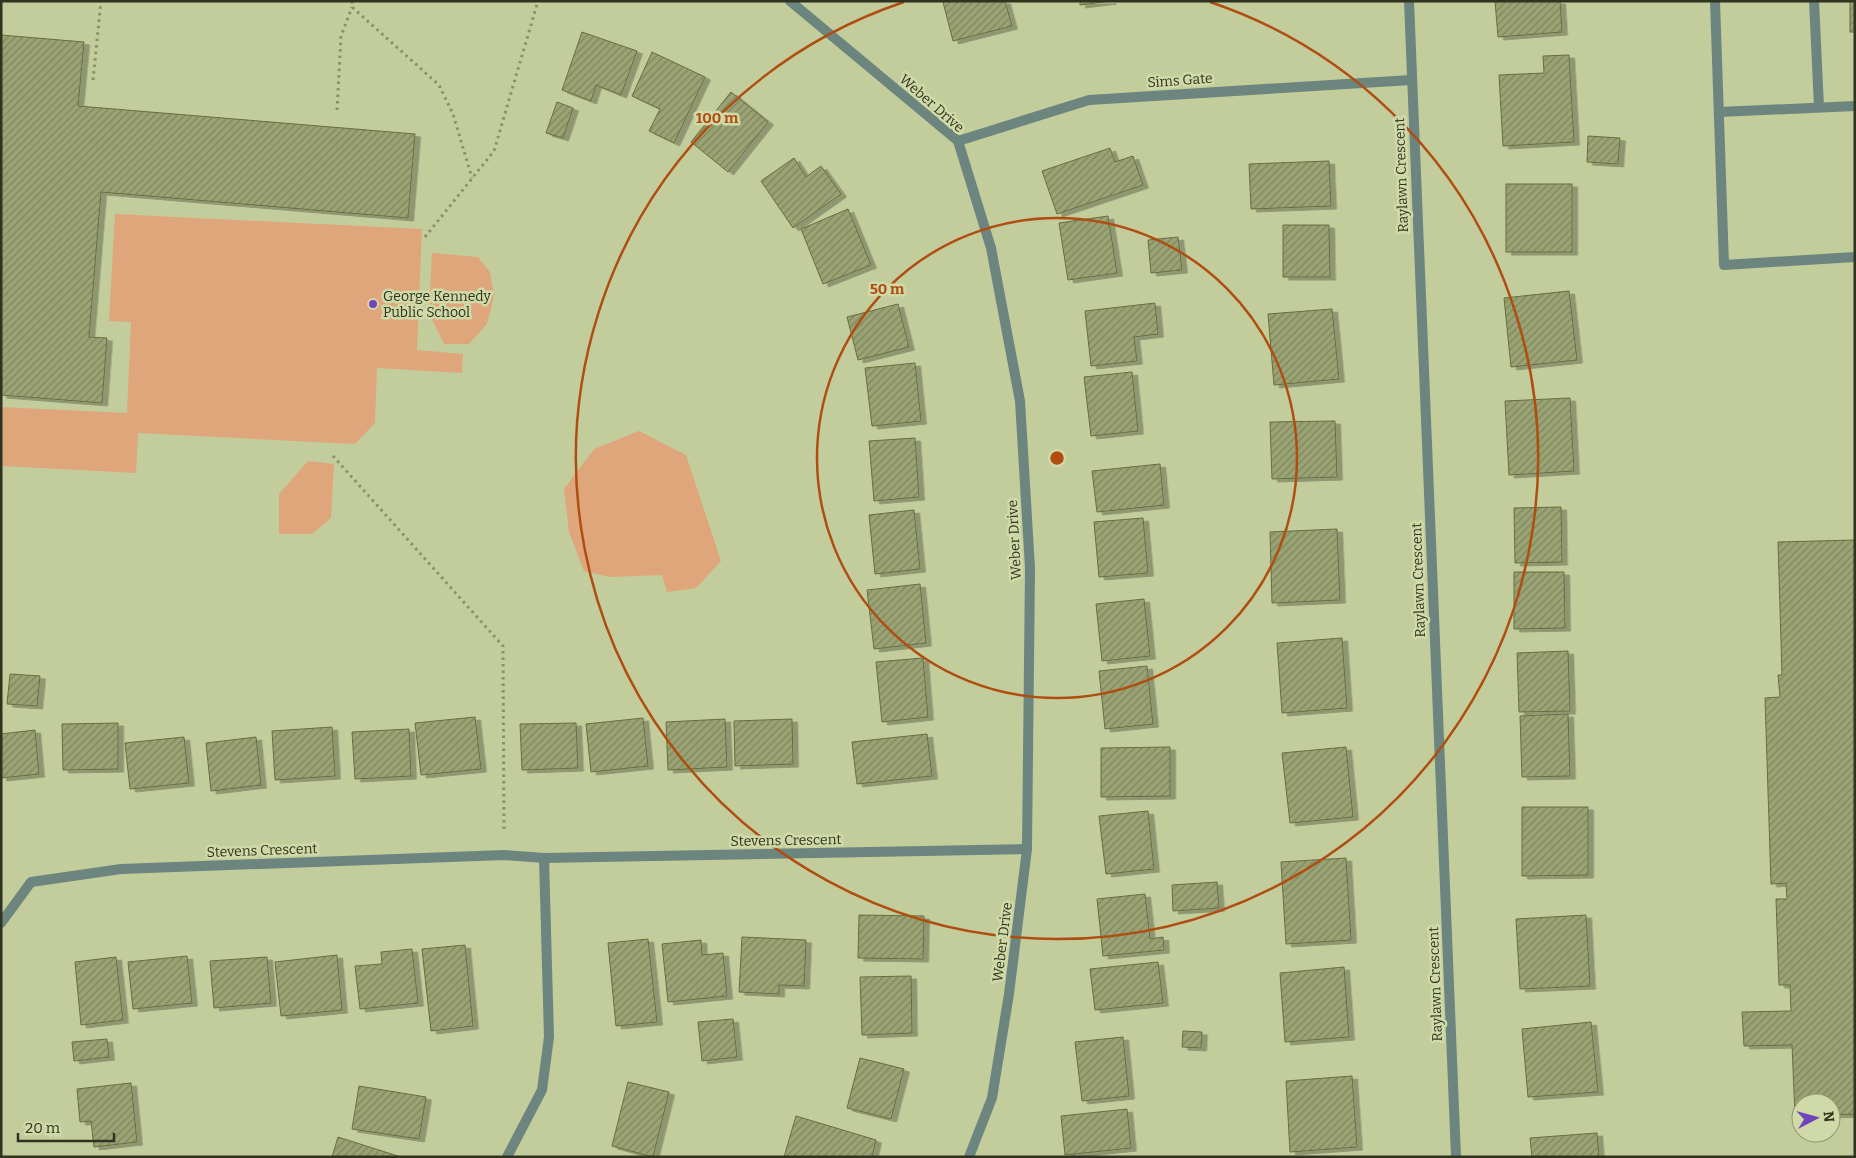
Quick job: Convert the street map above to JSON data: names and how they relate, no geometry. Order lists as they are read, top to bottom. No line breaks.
{"streets":{"street":["Sims Gate","Weber Drive","Raylawn Crescent","Stevens Crescent"]},"crossings":[["Sims Gate","Weber Drive"],["Sims Gate","Raylawn Crescent"],["Weber Drive","Stevens Crescent"]],"places":["George Kennedy Public School"],"scale_bar":"20 m","north":"right","rings":["100 m","50 m"]}
